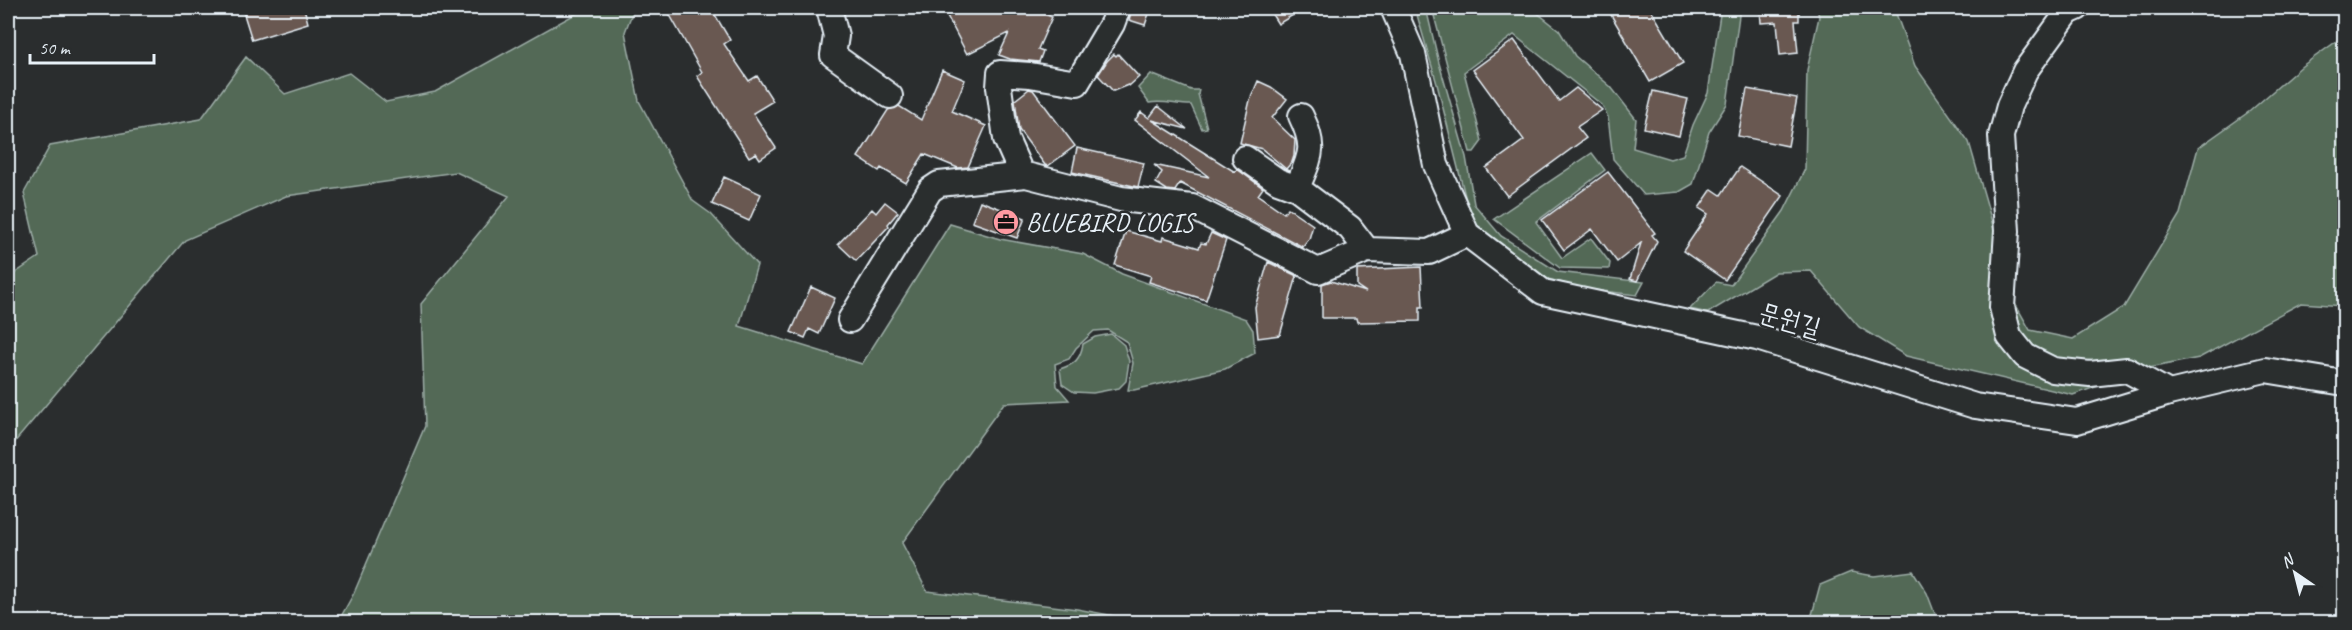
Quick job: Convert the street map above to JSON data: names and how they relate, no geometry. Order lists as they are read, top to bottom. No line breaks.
{"streets":{"street":["문원길"]},"places":{"office":["BLUEBIRD LOGIS"]},"scale_bar":"50 m","north":"top left"}
